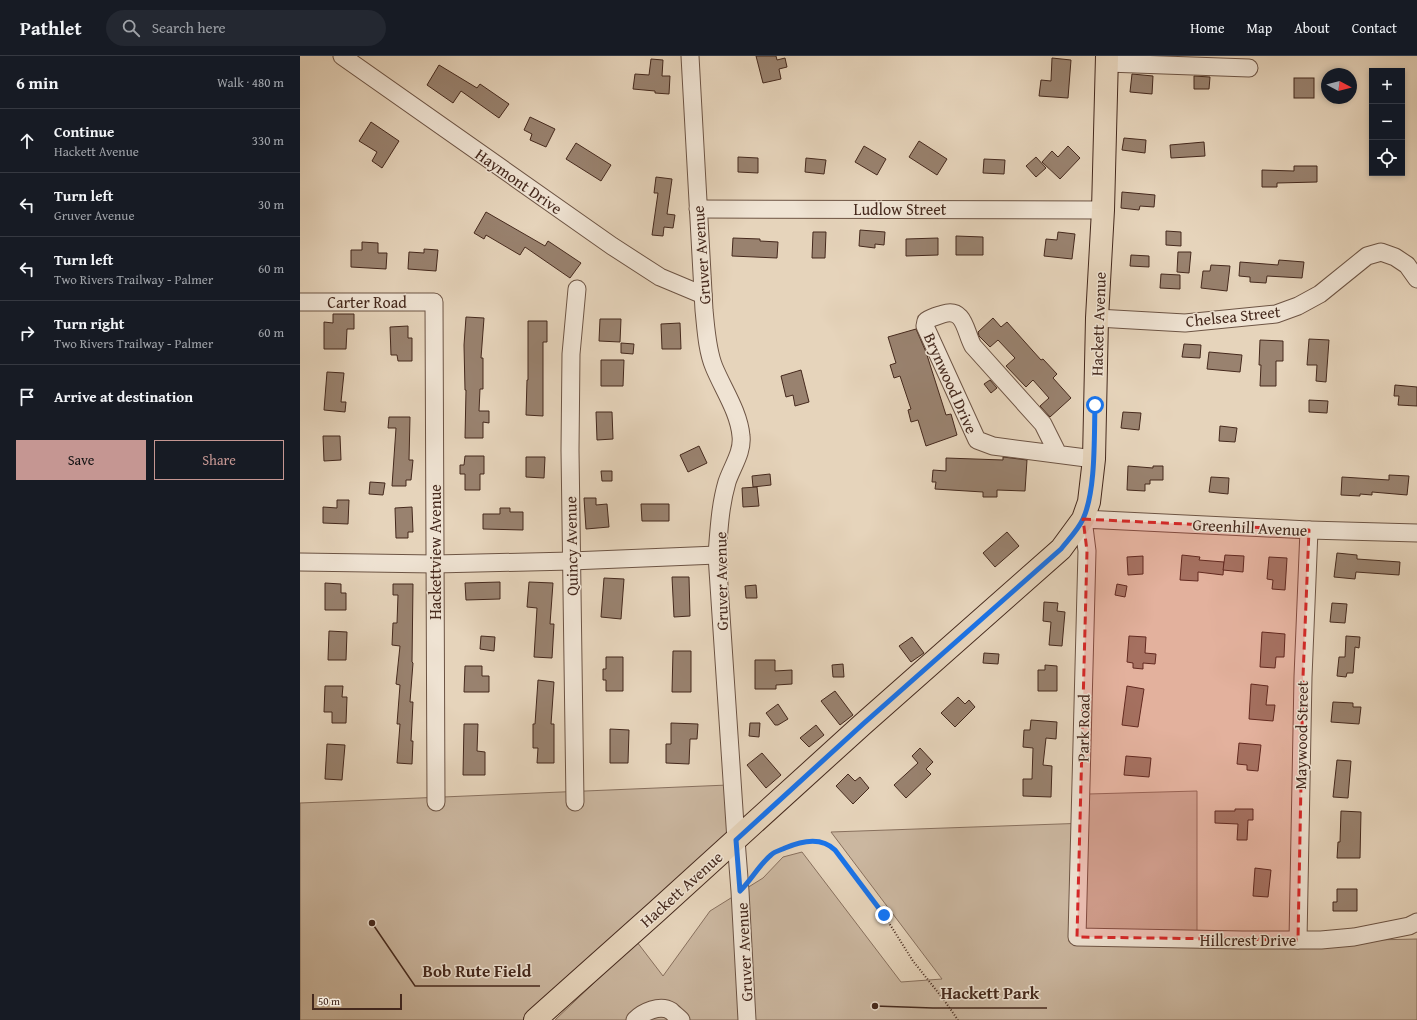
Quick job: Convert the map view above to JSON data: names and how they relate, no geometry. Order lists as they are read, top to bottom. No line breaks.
{"streets":{"main road":["Hackett Avenue"],"street":["Haymont Drive","Ludlow Street","Gruver Avenue","Carter Road","Chelsea Street","Brynwood Drive","Greenhill Avenue","Quincy Avenue","Hackettview Avenue","Park Road","Maywood Street","Hillcrest Drive"]},"crossings":[["Haymont Drive","Gruver Avenue"],["Ludlow Street","Gruver Avenue"],["Ludlow Street","Hackett Avenue"],["Gruver Avenue","Hackett Avenue"],["Carter Road","Hackettview Avenue"],["Chelsea Street","Hackett Avenue"],["Hackett Avenue","Brynwood Drive"],["Hackett Avenue","Greenhill Avenue"],["Hackett Avenue","Park Road"],["Greenhill Avenue","Park Road"],["Greenhill Avenue","Maywood Street"],["Park Road","Hillcrest Drive"],["Maywood Street","Hillcrest Drive"]],"places":["Bob Rute Field","Hackett Park"],"scale_bar":"50 m","north":"right","page":{"header":"Pathlet","search":"Search here","nav":["Home","Map","About","Contact"],"heading":["6 min","Walk · 480 m"],"map_buttons":["+","−"],"list":[["Continue","Hackett Avenue","330 m"],["Turn left","Gruver Avenue","30 m"],["Turn left","Two Rivers Trailway - Palmer","60 m"],["Turn right","Two Rivers Trailway - Palmer","60 m"],"Arrive at destination"],"buttons":["Save","Share"],"scale":"50 m"}}
